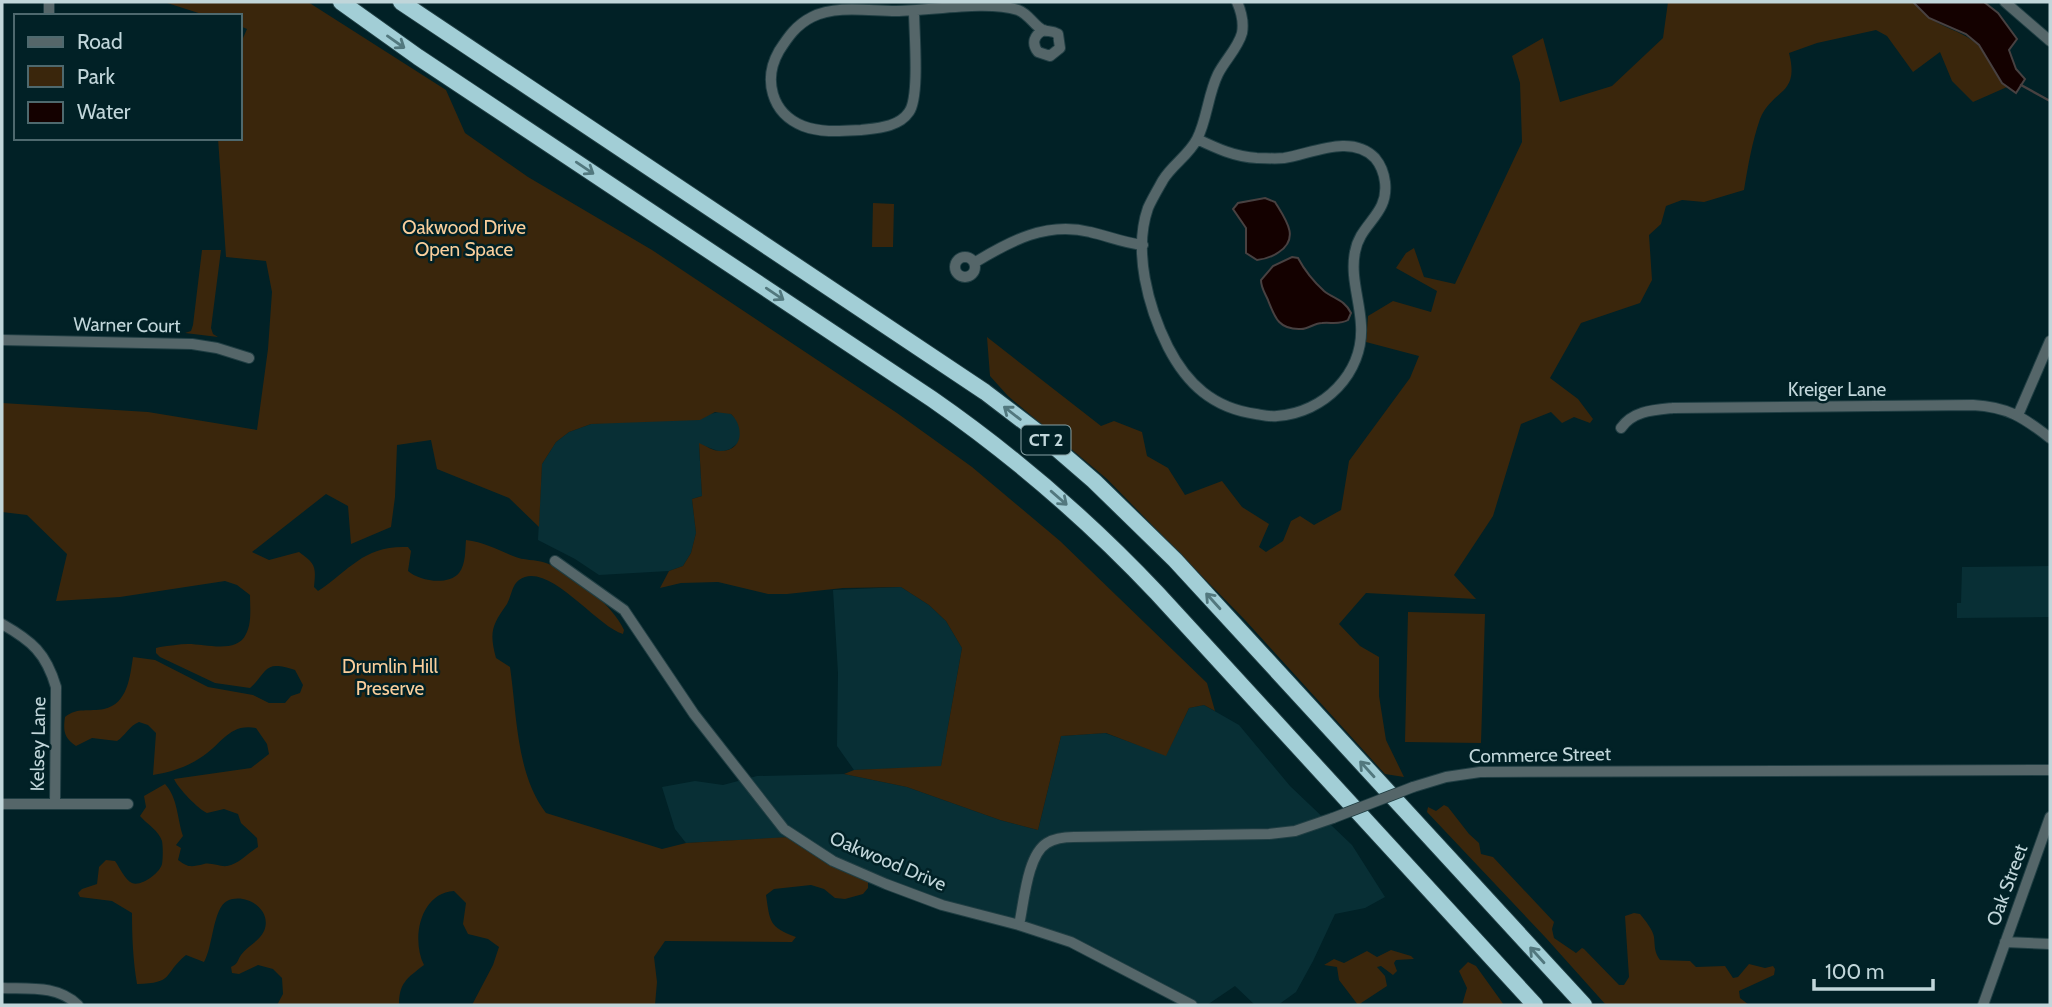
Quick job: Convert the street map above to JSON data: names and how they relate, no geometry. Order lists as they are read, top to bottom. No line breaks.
{"streets":{"highway":["CT 2"],"street":["Warner Court","Kreiger Lane","Kelsey Lane","Commerce Street","Oakwood Drive","Oak Street"]},"crossings":[["Commerce Street","Oakwood Drive"]],"parks":["Oakwood Drive Open Space","Drumlin Hill Preserve"],"legend":["Road","Park","Water"],"scale_bar":"100 m"}
